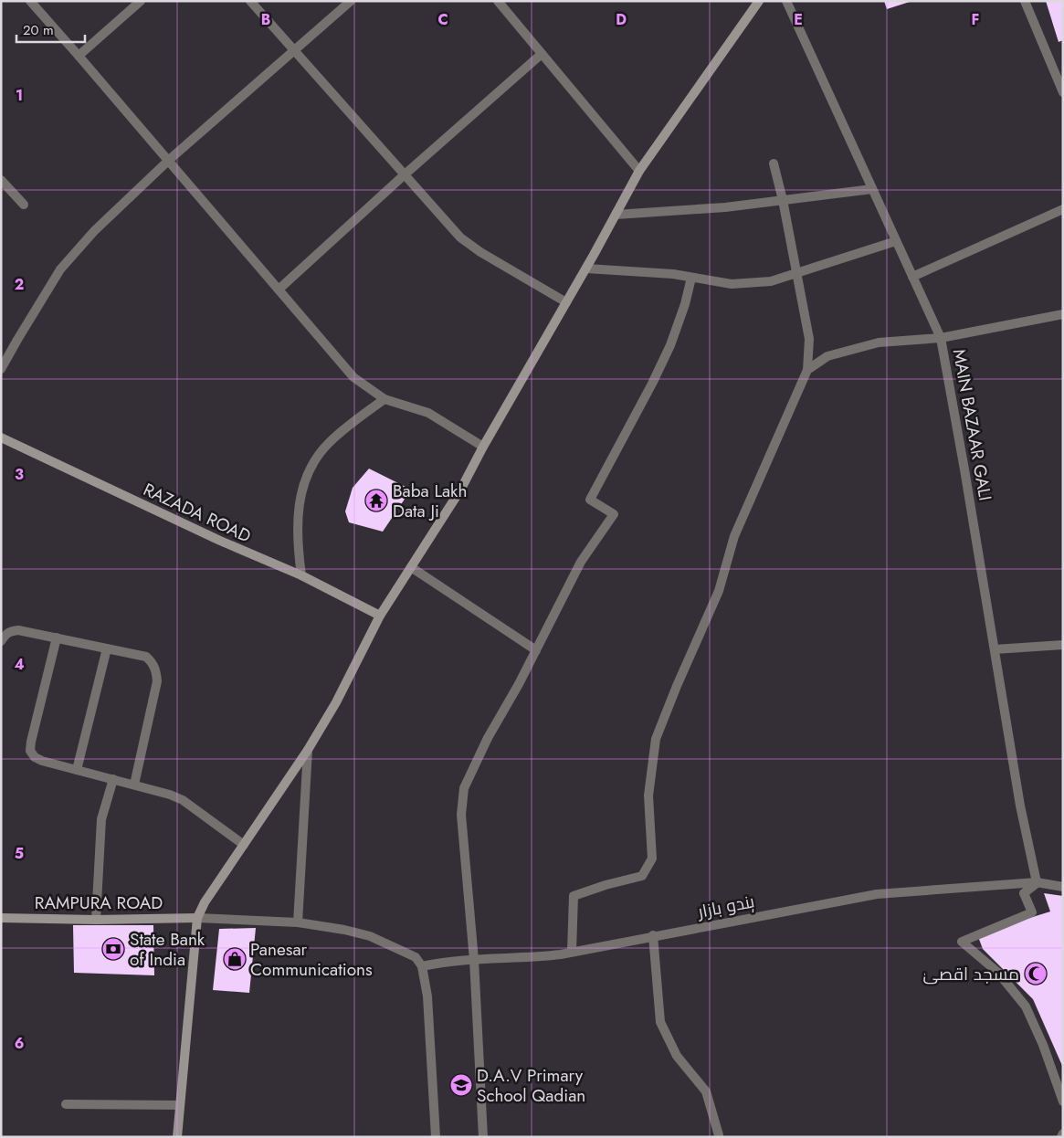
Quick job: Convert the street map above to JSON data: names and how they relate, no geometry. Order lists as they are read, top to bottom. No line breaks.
{"streets":{"main road":["RAZADA ROAD","RAMPURA ROAD"],"street":["MAIN BAZAAR GALI","ہندو بازار"]},"crossings":[["MAIN BAZAAR GALI","ہندو بازار"]],"places":{"temple":["Baba Lakh Data Ji"],"bank":["State Bank of India"],"shop":["Panesar Communications"],"mosque":["مسجد اقصیٰ"],"school or university":["D.A.V Primary School Qadian"]},"scale_bar":"20 m","grid":{"columns":["B","C","D","E","F"],"rows":["1","2","3","4","5","6"]}}
